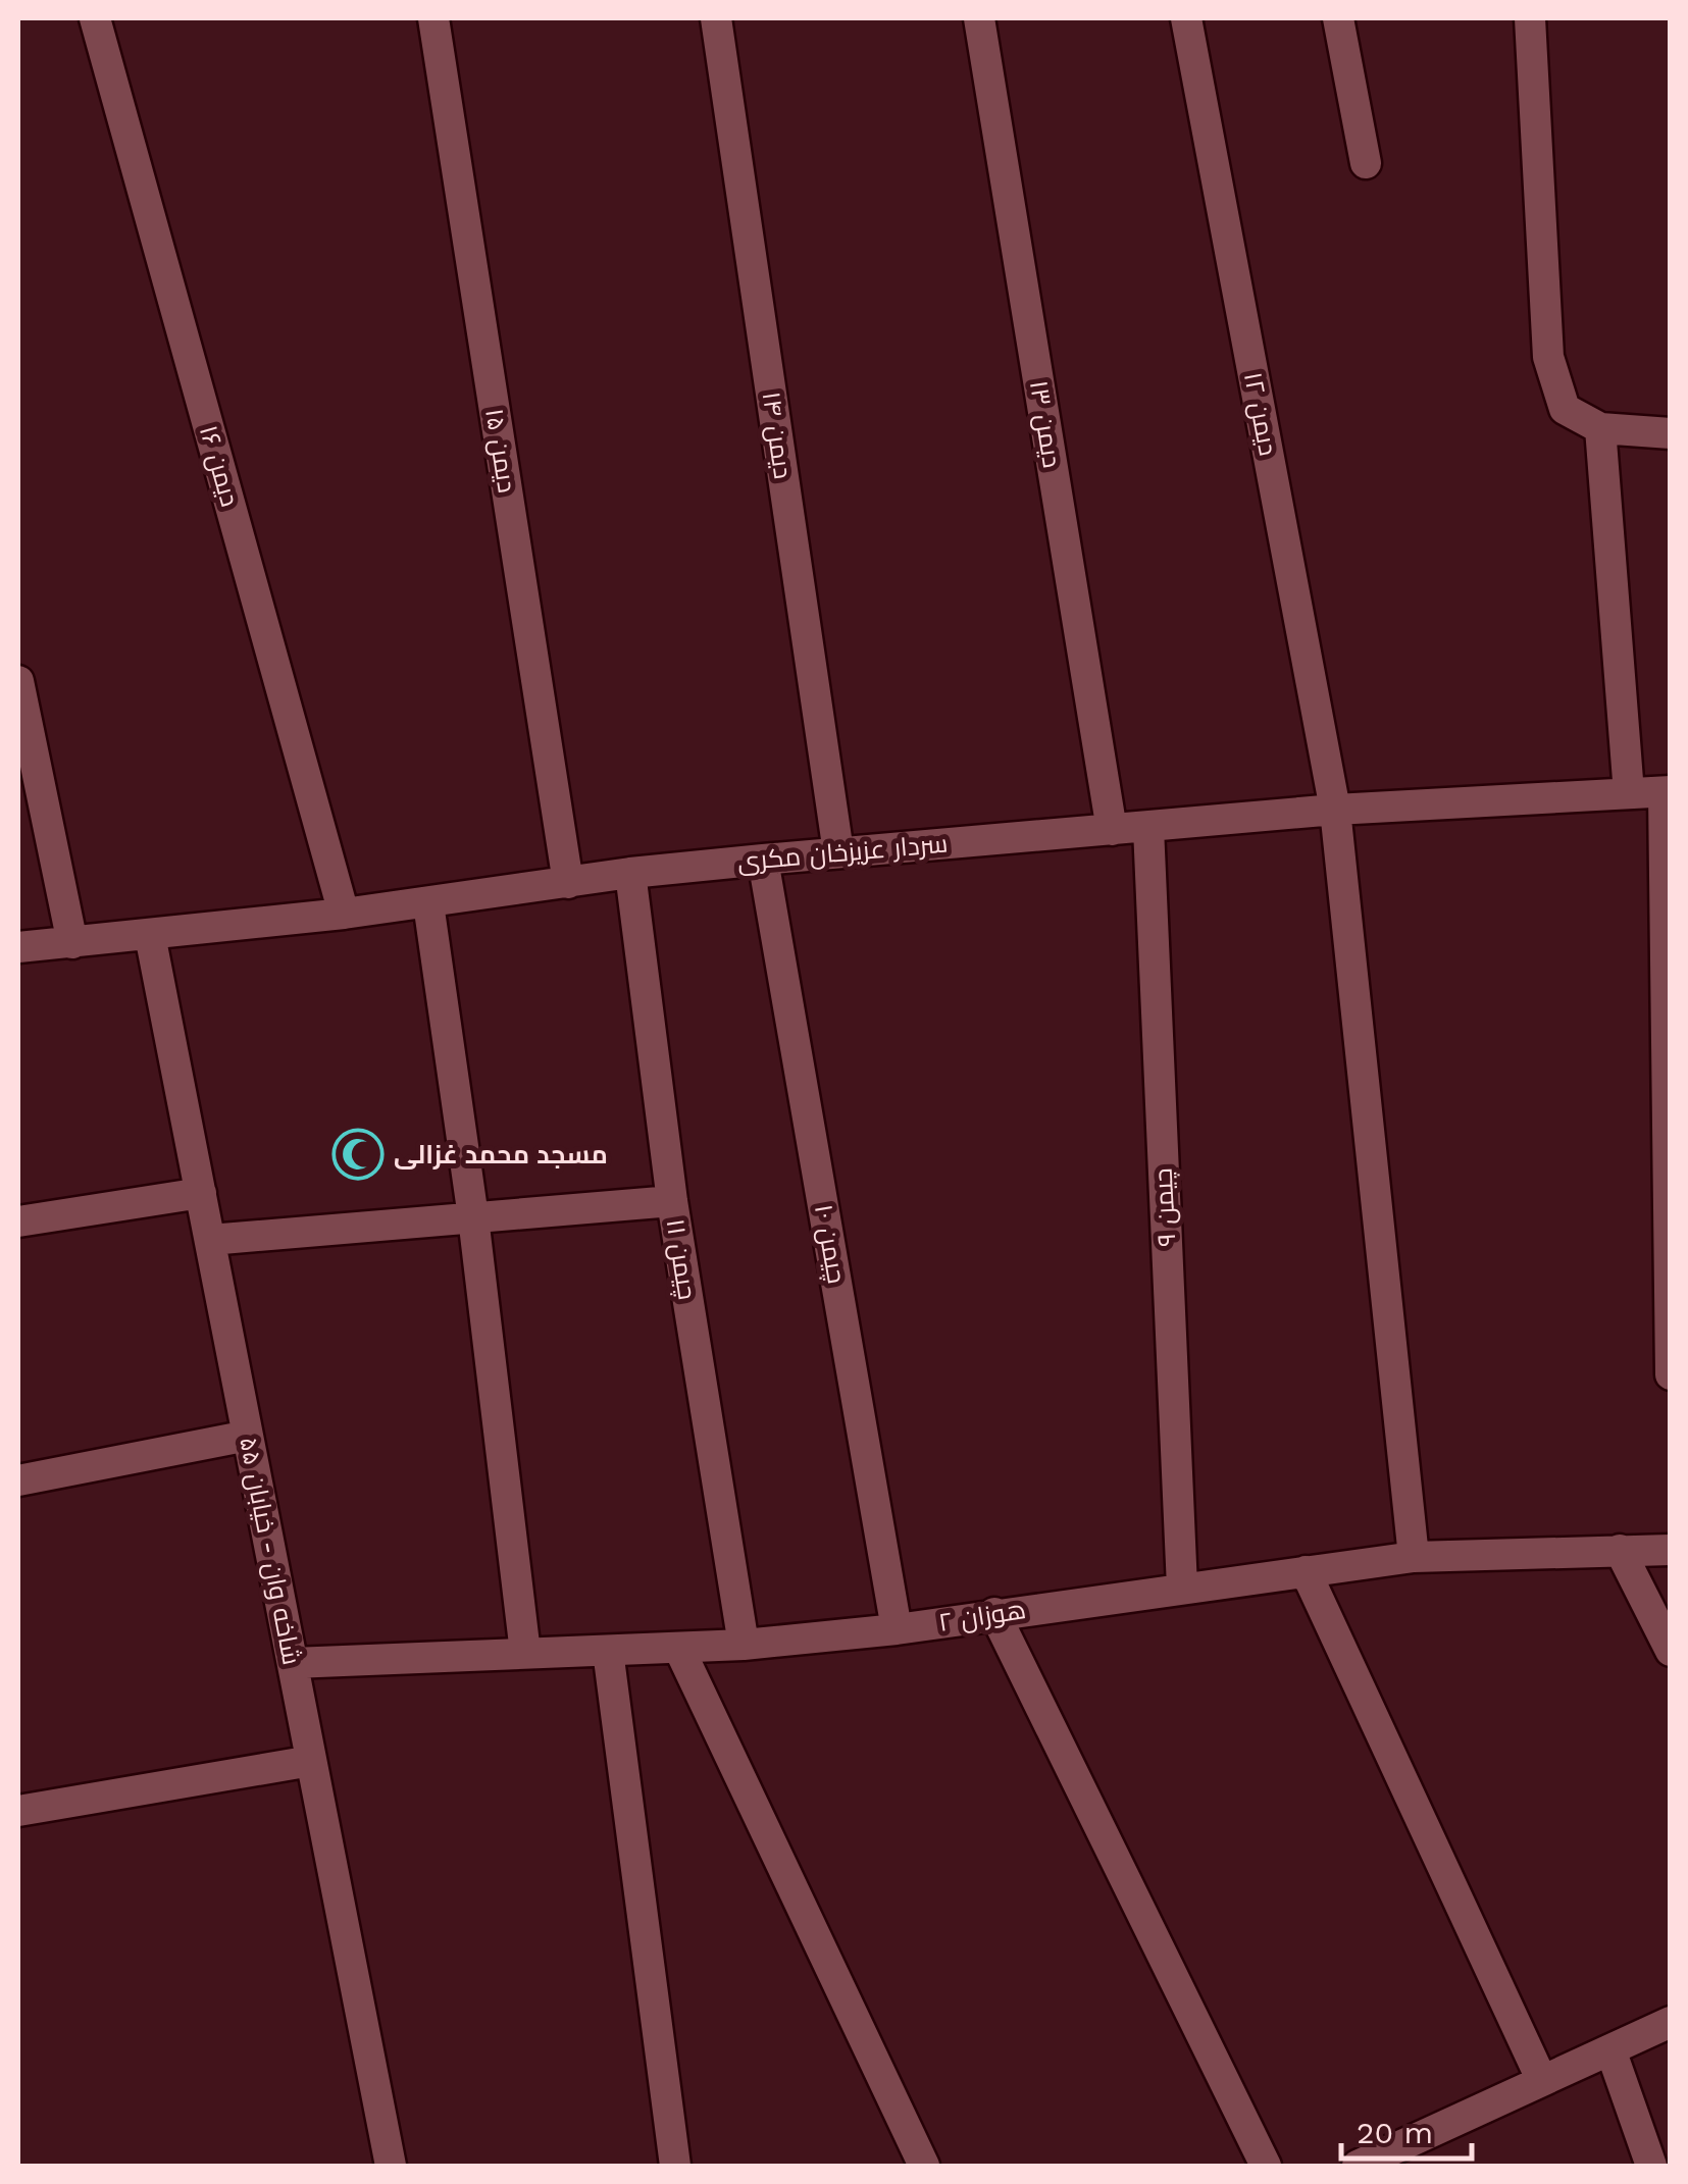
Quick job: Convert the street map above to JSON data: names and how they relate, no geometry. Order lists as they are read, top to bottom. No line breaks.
{"streets":{"street":["دیمن ۱۲","دیمن ۱۳","دیمن ۱۴","دیمن ۱۵","دیمن ۱۶","سردار عزیزخان مکری","چیمن ۹","چیمن ۱۰","چیمن ۱۱","شاخه وان - خیابان ۵۵","هوزان ۲"]},"crossings":[["دیمن ۱۲","سردار عزیزخان مکری"],["دیمن ۱۲","هوزان ۲"],["دیمن ۱۳","سردار عزیزخان مکری"],["دیمن ۱۴","سردار عزیزخان مکری"],["دیمن ۱۵","سردار عزیزخان مکری"],["دیمن ۱۶","سردار عزیزخان مکری"],["سردار عزیزخان مکری","چیمن ۹"],["سردار عزیزخان مکری","چیمن ۱۰"],["سردار عزیزخان مکری","چیمن ۱۱"],["سردار عزیزخان مکری","شاخه وان - خیابان ۵۵"],["چیمن ۹","هوزان ۲"],["چیمن ۱۰","هوزان ۲"],["چیمن ۱۱","هوزان ۲"],["شاخه وان - خیابان ۵۵","هوزان ۲"]],"places":{"mosque":["مسجد محمد غزالی"]},"scale_bar":"20 m"}
